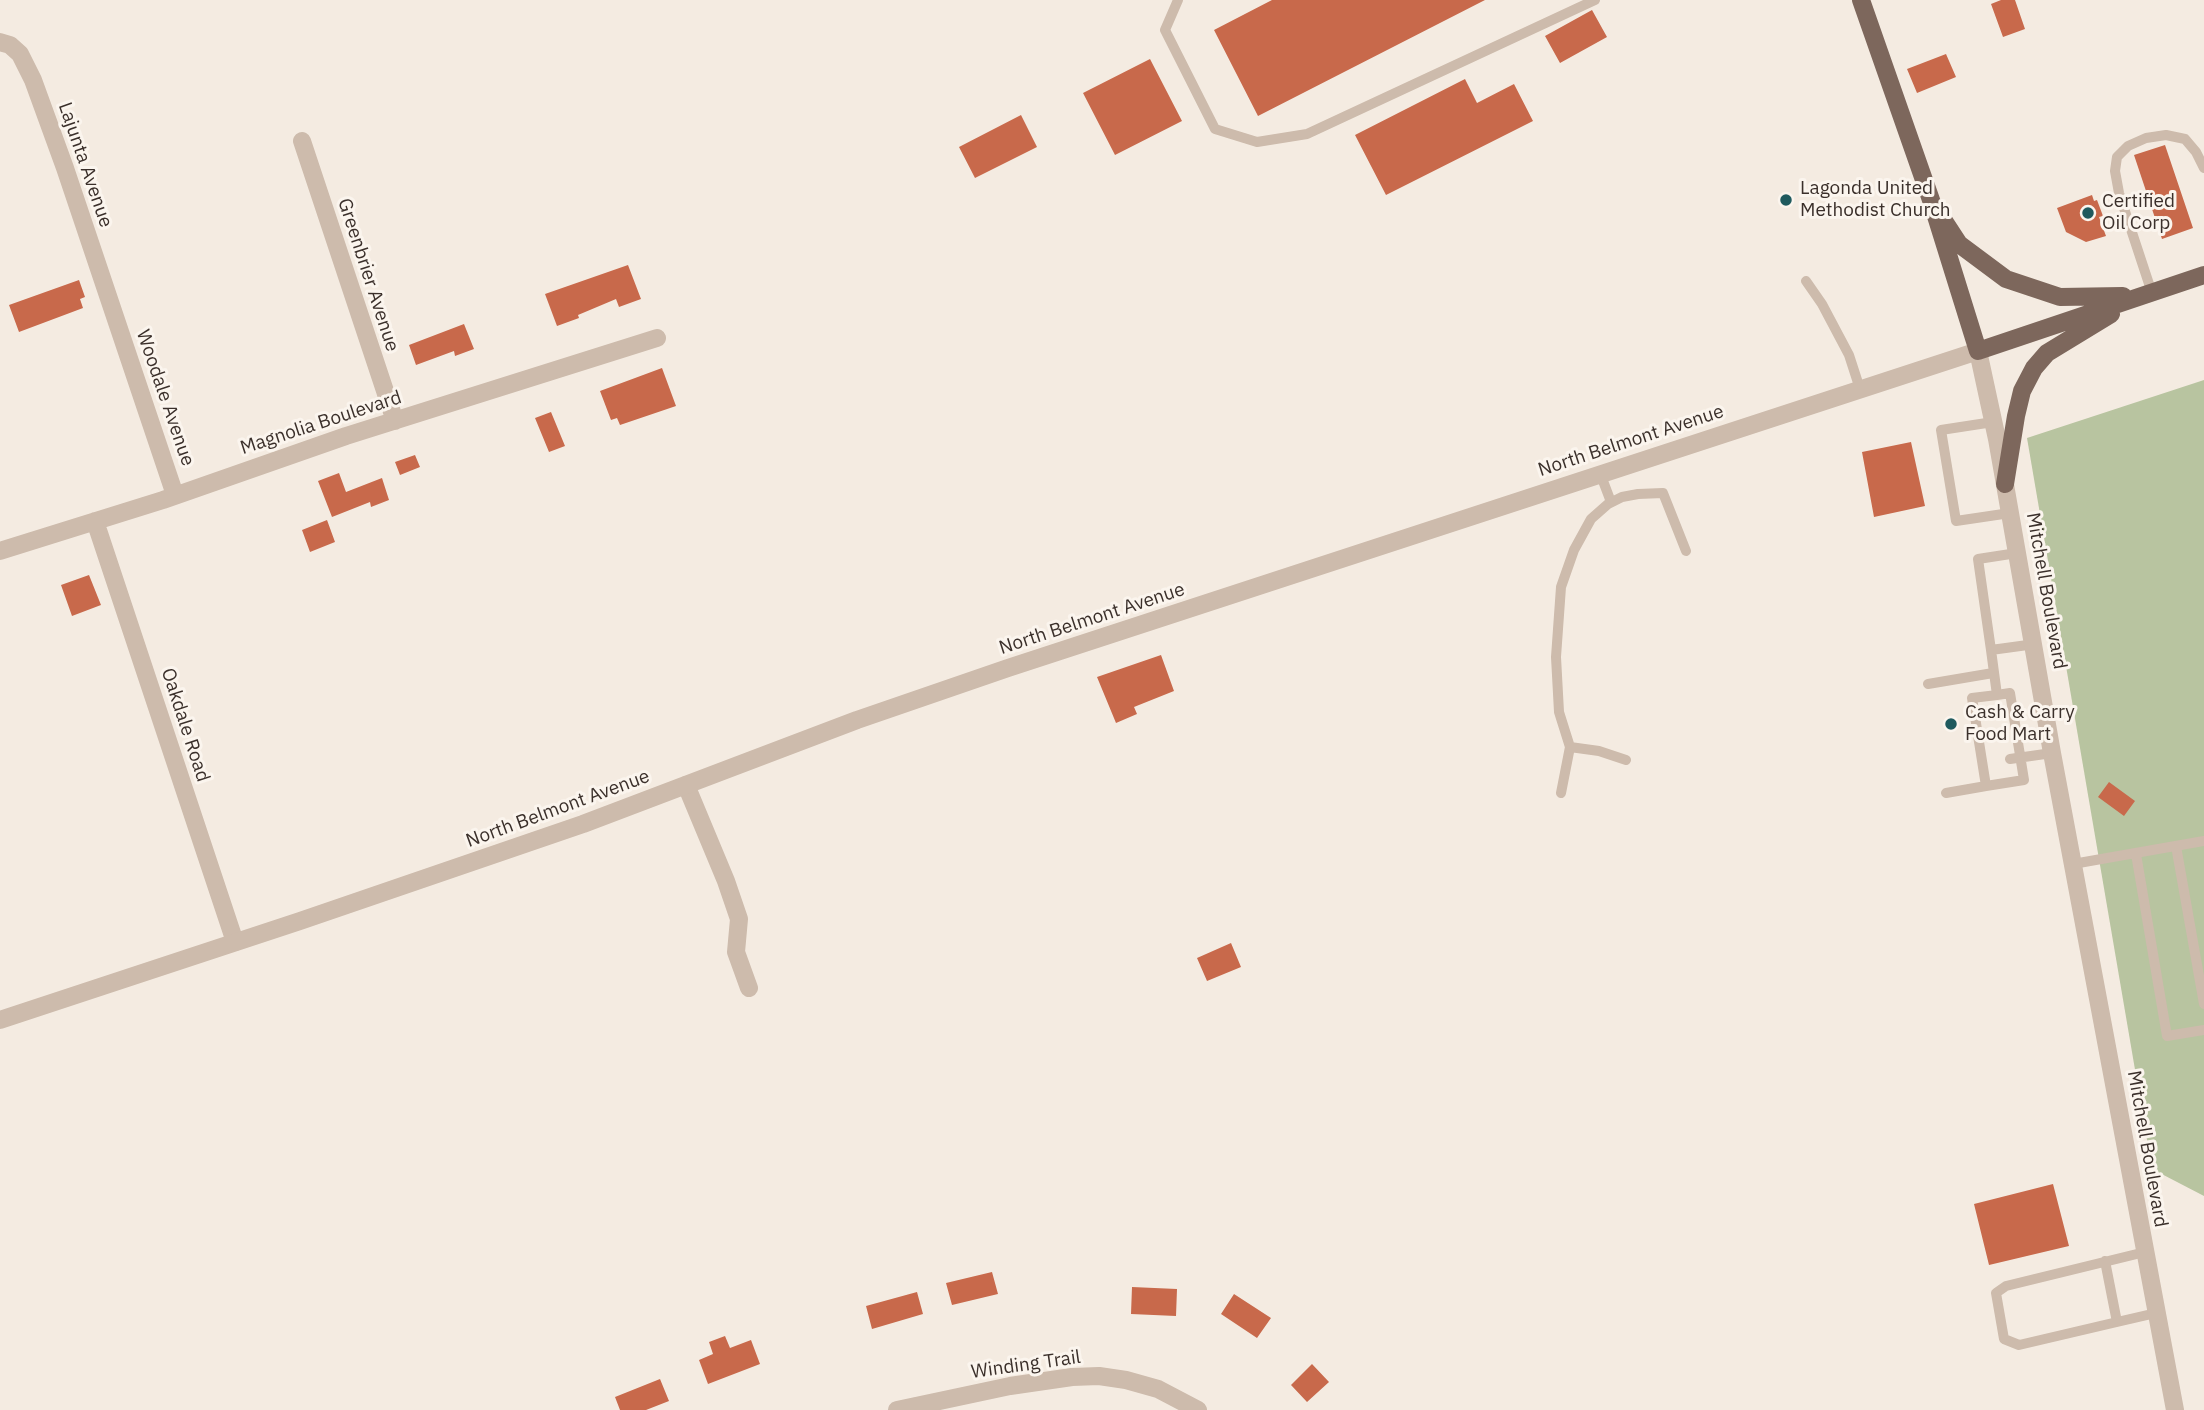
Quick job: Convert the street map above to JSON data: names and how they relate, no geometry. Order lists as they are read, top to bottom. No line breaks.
{"streets":{"main road":["North Belmont Avenue","Mitchell Boulevard"],"street":["Lajunta Avenue","Greenbrier Avenue","Woodale Avenue","Magnolia Boulevard","Oakdale Road","Winding Trail"]},"crossings":[["Lajunta Avenue","Woodale Avenue"],["Greenbrier Avenue","Magnolia Boulevard"],["Woodale Avenue","Magnolia Boulevard"],["Magnolia Boulevard","Oakdale Road"],["North Belmont Avenue","Mitchell Boulevard"],["North Belmont Avenue","Oakdale Road"]],"places":["Lagonda United Methodist Church","Certified Oil Corp","Cash & Carry Food Mart"]}
